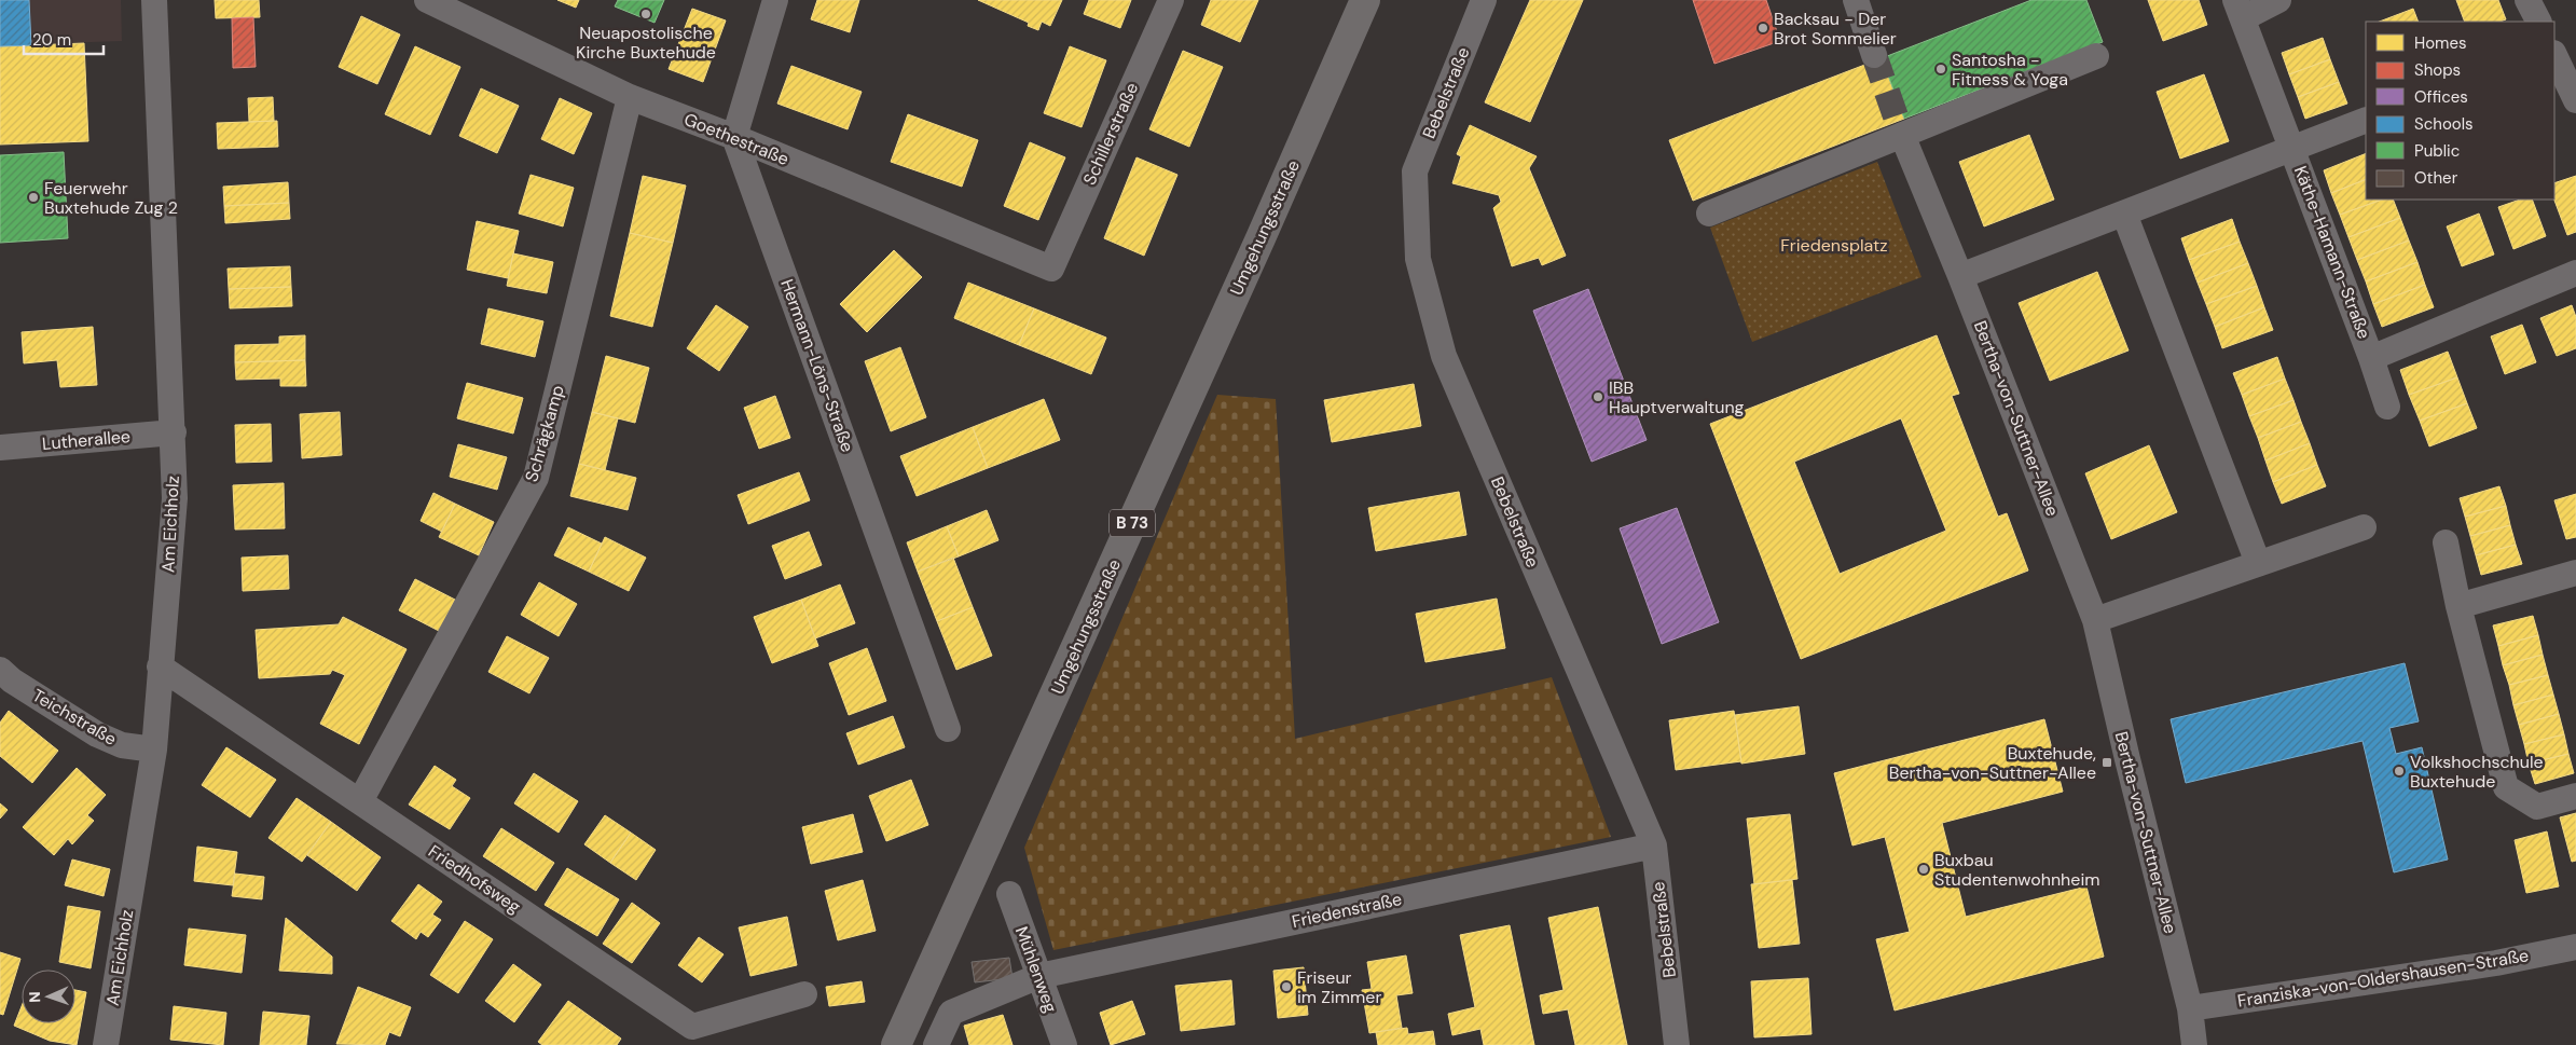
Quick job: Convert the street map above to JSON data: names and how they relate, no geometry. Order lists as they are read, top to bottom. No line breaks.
{"streets":{"main road":["Umgehungsstraße","B 73"],"street":["Bebelstraße","Schillerstraße","Goethestraße","Käthe-Hamann-Straße","Hermann-Löns-Straße","Bertha-von-Suttner-Allee","Schrägkamp","Lutherallee","Am Eichholz","Teichstraße","Friedhofsweg","Friedenstraße","Mühlenweg","Franziska-von-Oldershausen-Straße"]},"crossings":[["Bebelstraße","Friedenstraße"],["Schillerstraße","Goethestraße"],["Goethestraße","Hermann-Löns-Straße"],["Goethestraße","Schrägkamp"],["Bertha-von-Suttner-Allee","Franziska-von-Oldershausen-Straße"],["Schrägkamp","Friedhofsweg"],["Lutherallee","Am Eichholz"],["Am Eichholz","Teichstraße"],["Am Eichholz","Friedhofsweg"],["Friedenstraße","Mühlenweg"]],"parks":["Friedensplatz"],"places":{"other":["Neuapostolische Kirche Buxtehude","Backsau - Der Brot Sommelier","Santosha - Fitness & Yoga","Feuerwehr Buxtehude Zug 2","IBB Hauptverwaltung","Volkshochschule Buxtehude","Buxbau Studentenwohnheim","Friseur im Zimmer"],"transit":["Buxtehude, Bertha-von-Suttner-Allee"]},"legend":["Homes","Shops","Offices","Schools","Public","Other"],"scale_bar":"20 m","north":"left"}
